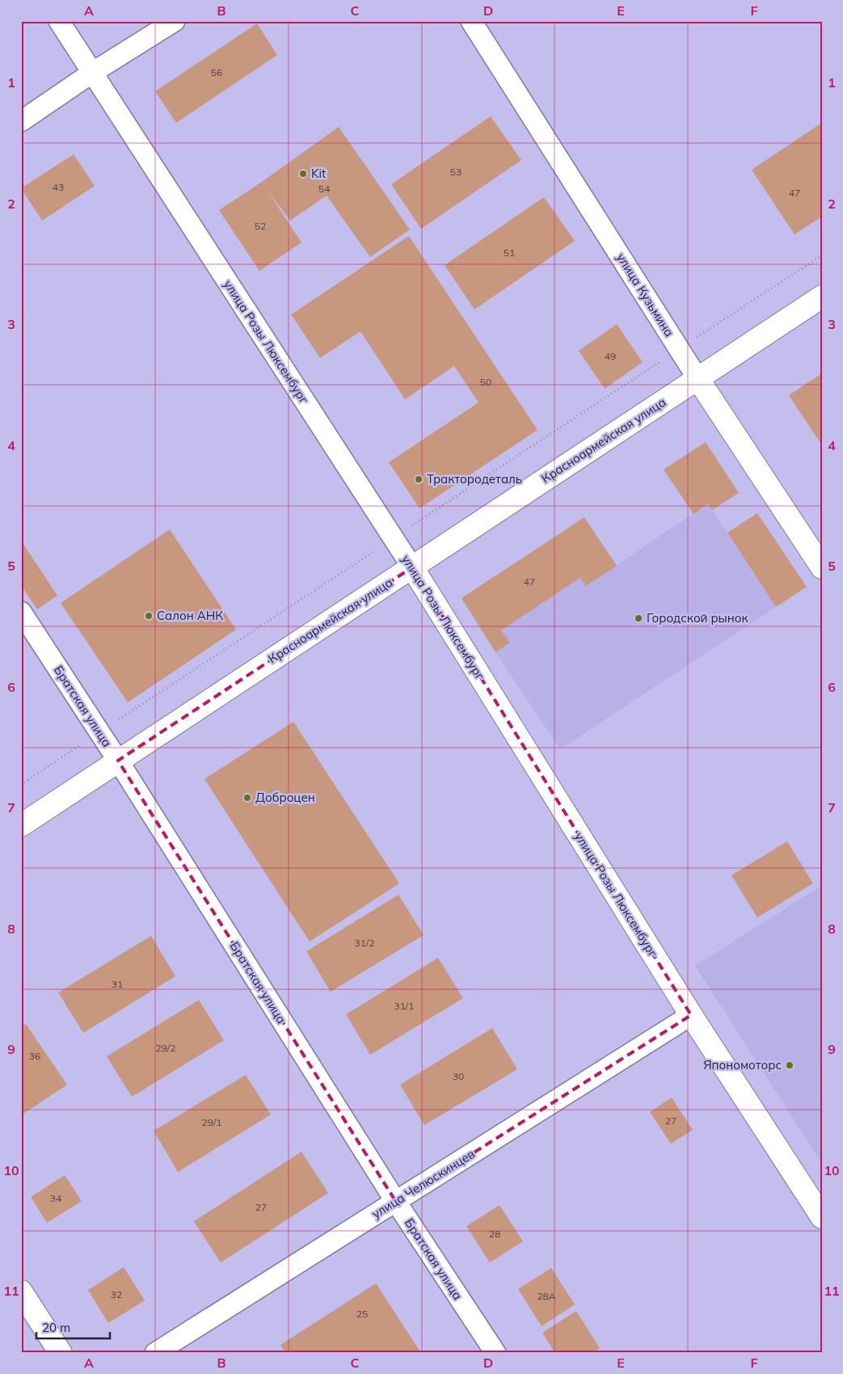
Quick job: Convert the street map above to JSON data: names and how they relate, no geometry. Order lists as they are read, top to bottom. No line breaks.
{"streets":{"street":["улица Кузьмина","улица Розы Люксембург","Красноармейская улица","Братская улица","улица Челюскинцев"]},"crossings":[["улица Кузьмина","Красноармейская улица"],["улица Розы Люксембург","Красноармейская улица"],["улица Розы Люксембург","улица Челюскинцев"],["Красноармейская улица","Братская улица"],["Братская улица","улица Челюскинцев"]],"places":["Kit","Трактородеталь","Салон АНК","Городской рынок","Доброцен","Япономоторс"],"house_numbers":["56","53","43","54","47","52","51","49","50","47","31/2","31","31/1","29/2","36","30","27","29/1","34","27","28","32","28А","25"],"scale_bar":"20 m","grid":{"columns":["A","B","C","D","E","F"],"rows":["1","2","3","4","5","6","7","8","9","10","11"]}}
